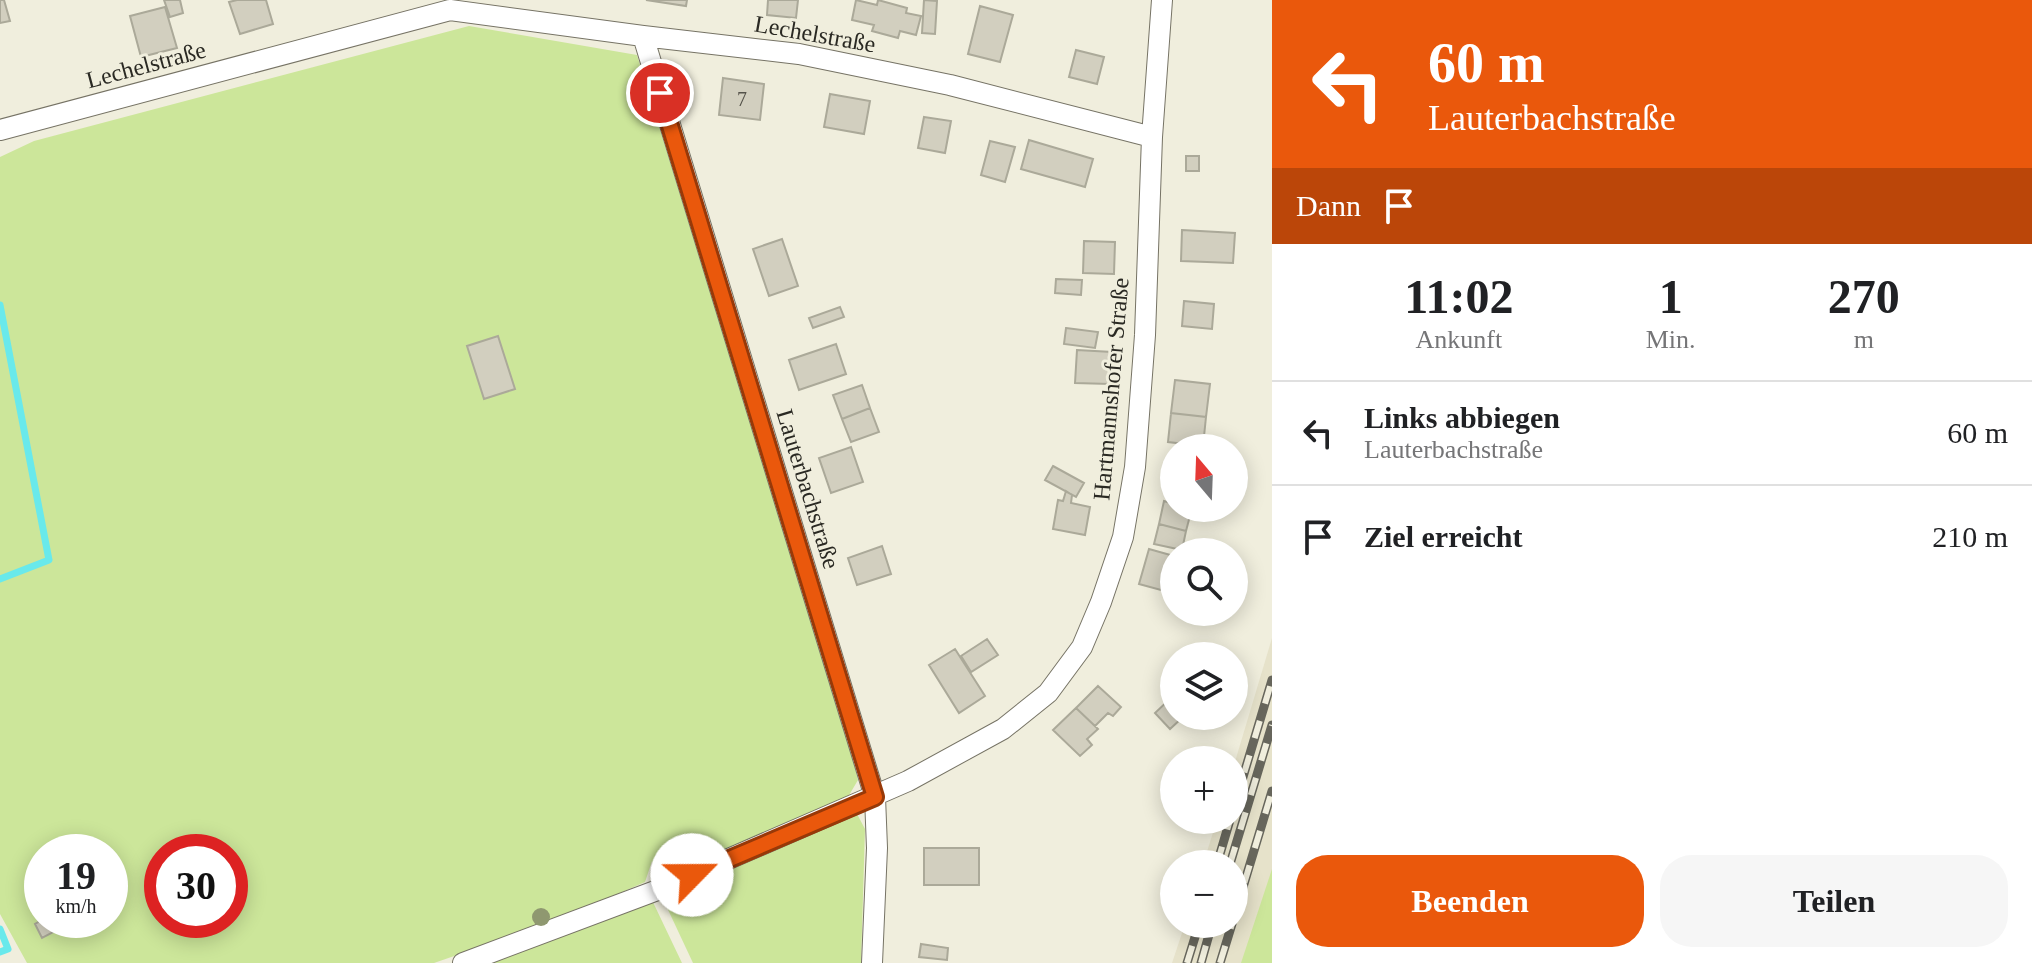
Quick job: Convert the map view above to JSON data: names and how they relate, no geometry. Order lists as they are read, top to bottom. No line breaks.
{"streets":{"street":["Lechelstraße","Hartmannshofer Straße","Lauterbachstraße"]},"crossings":[["Lechelstraße","Hartmannshofer Straße"],["Lechelstraße","Lauterbachstraße"],["Hartmannshofer Straße","Lauterbachstraße"]],"house_numbers":["7"],"north":"top","page":{"turn":["60 m","Lauterbachstraße"],"then":"Dann","eta":["11:02","Ankunft","1","Min.","270","m"],"list":[{"name":"Links abbiegen","note":"Lauterbachstraße","value":"60 m"},{"name":"Ziel erreicht","value":"210 m"}],"map_buttons":["+","−"],"speed":"19 km/h","limit":"30","buttons":["Beenden","Teilen"]}}
